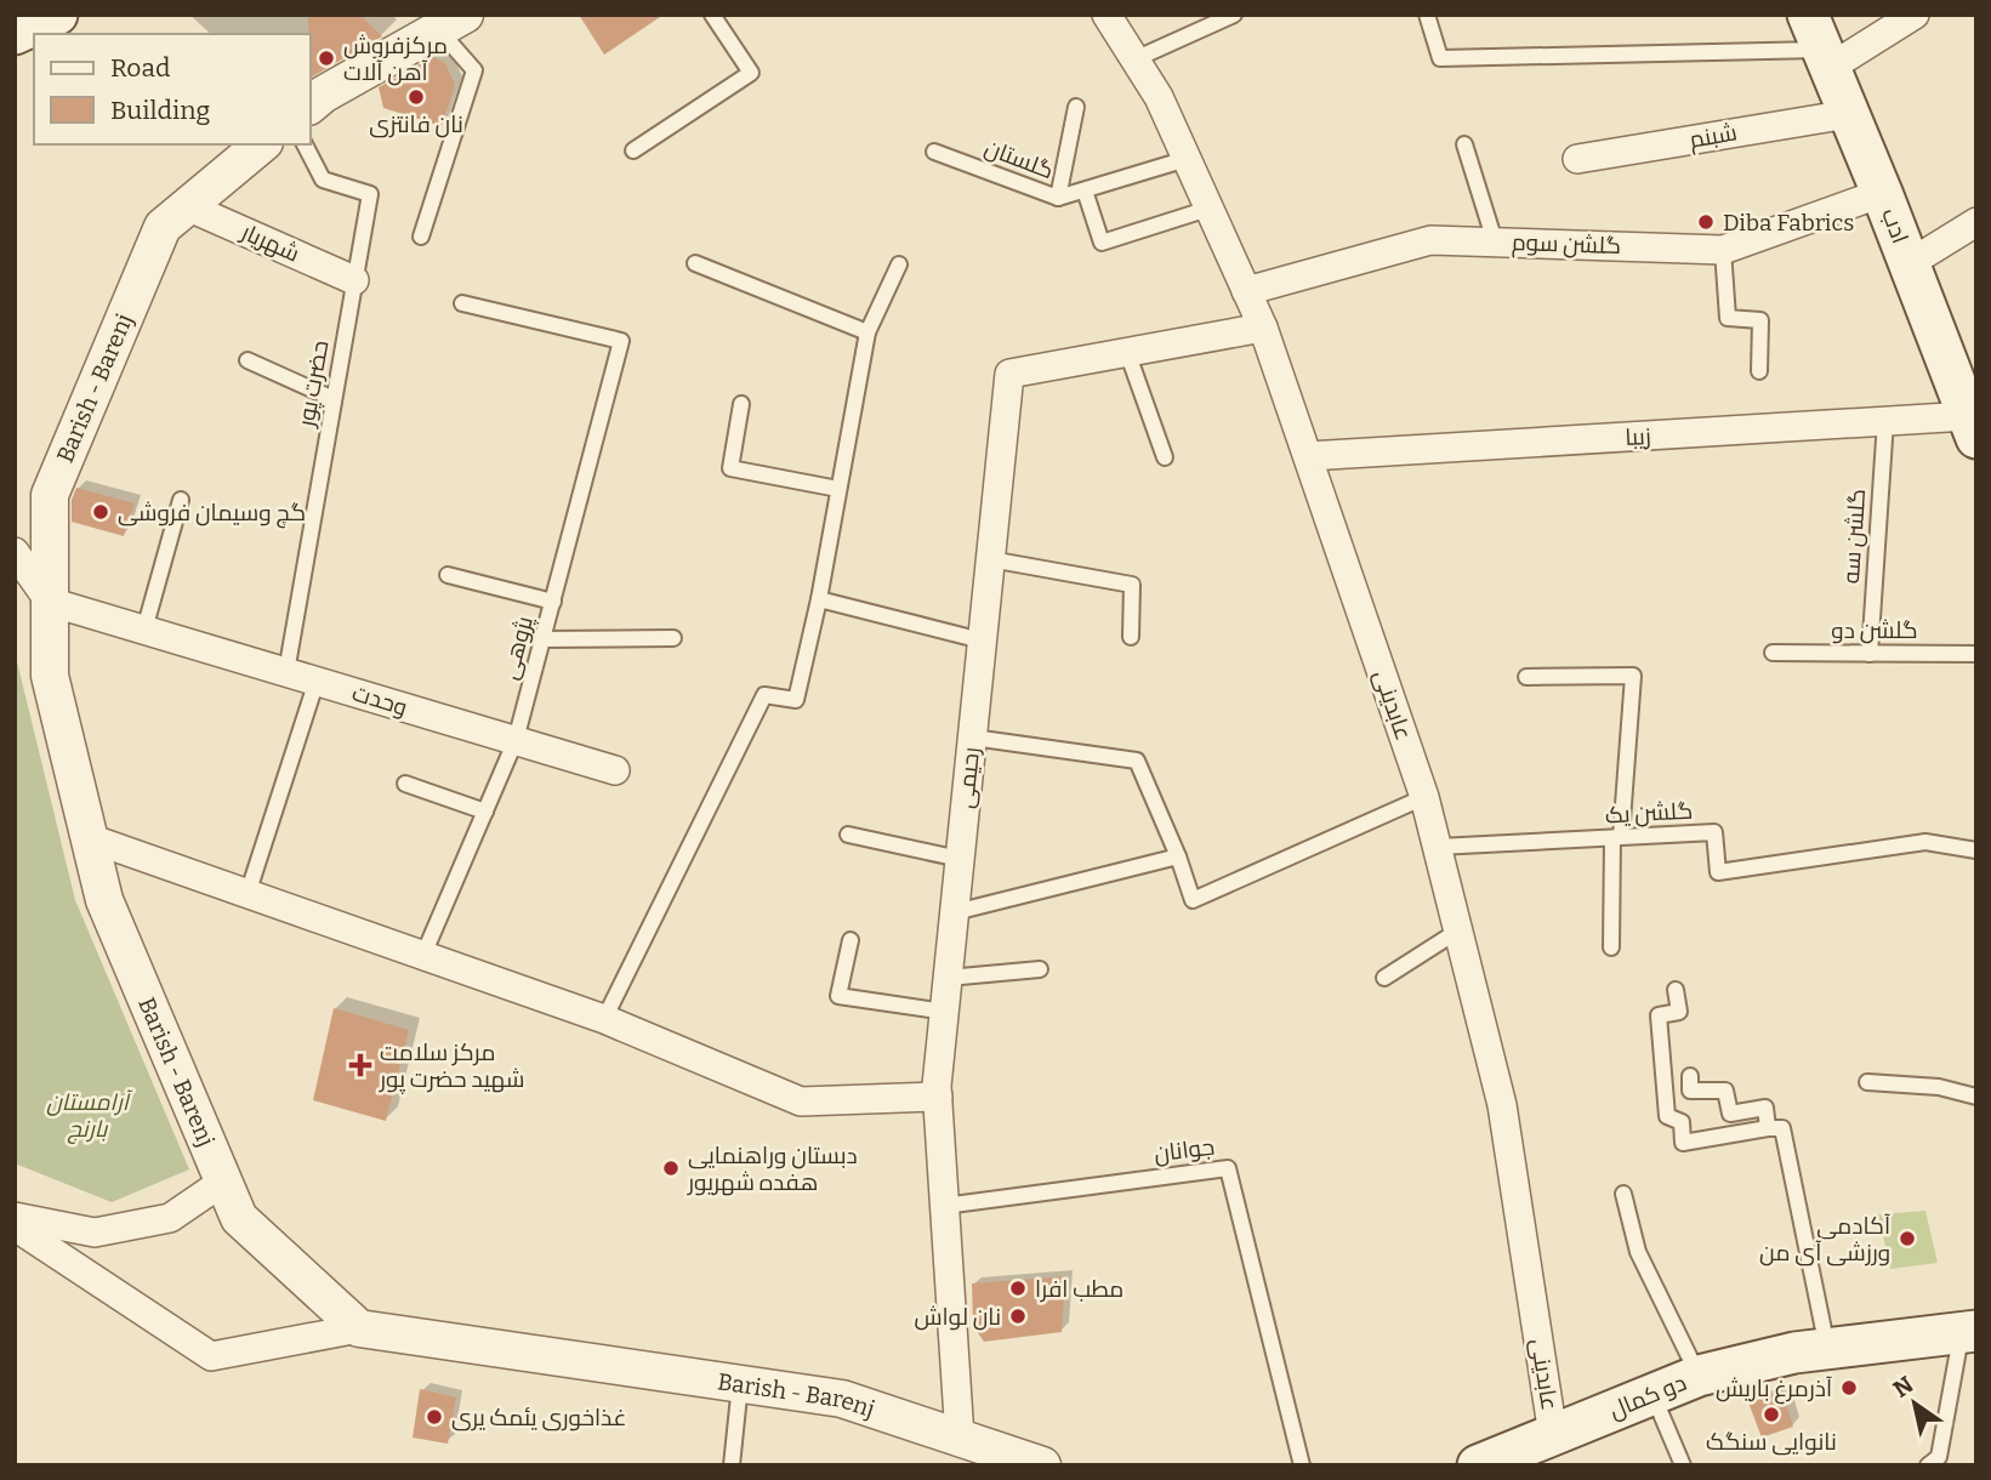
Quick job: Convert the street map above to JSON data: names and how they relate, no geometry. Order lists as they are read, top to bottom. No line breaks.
{"streets":{"main road":["ادب","دو کمال"],"street":["شبنم","شهریار","گلشن سوم","Barish - Barenj","زیبا","وحدت","عابدینی","رحیمی"],"lane":["گلستان","حضرت پور","گلشن سه","گلشن دو","پژوهی","گلشن یک","جوانان"]},"crossings":[["شبنم","ادب"],["گلستان","عابدینی"],["ادب","گلشن سوم"],["ادب","زیبا"],["شهریار","حضرت پور"],["شهریار","Barish - Barenj"],["گلشن سوم","عابدینی"],["حضرت پور","وحدت"],["Barish - Barenj","وحدت"],["Barish - Barenj","رحیمی"],["زیبا","گلشن سه"],["زیبا","عابدینی"],["گلشن سه","گلشن دو"],["پژوهی","وحدت"],["عابدینی","رحیمی"],["عابدینی","گلشن یک"],["عابدینی","دو کمال"],["رحیمی","جوانان"]],"parks":["آرامستان بارنج"],"places":{"other":["مرکزفروش آهن آلات","نان فانتزی","Diba Fabrics","گچ وسیمان فروشی","دبستان وراهنمایی هفده شهریور","آکادمی ورزشی آی من","مطب افرا","نان لواش","آذرمرغ باریش","نانوایی سنگک","غذاخوری یئمک یری"],"health":["مرکز سلامت شهید حضرت پور"]},"legend":["Road","Building"],"north":"top left"}
